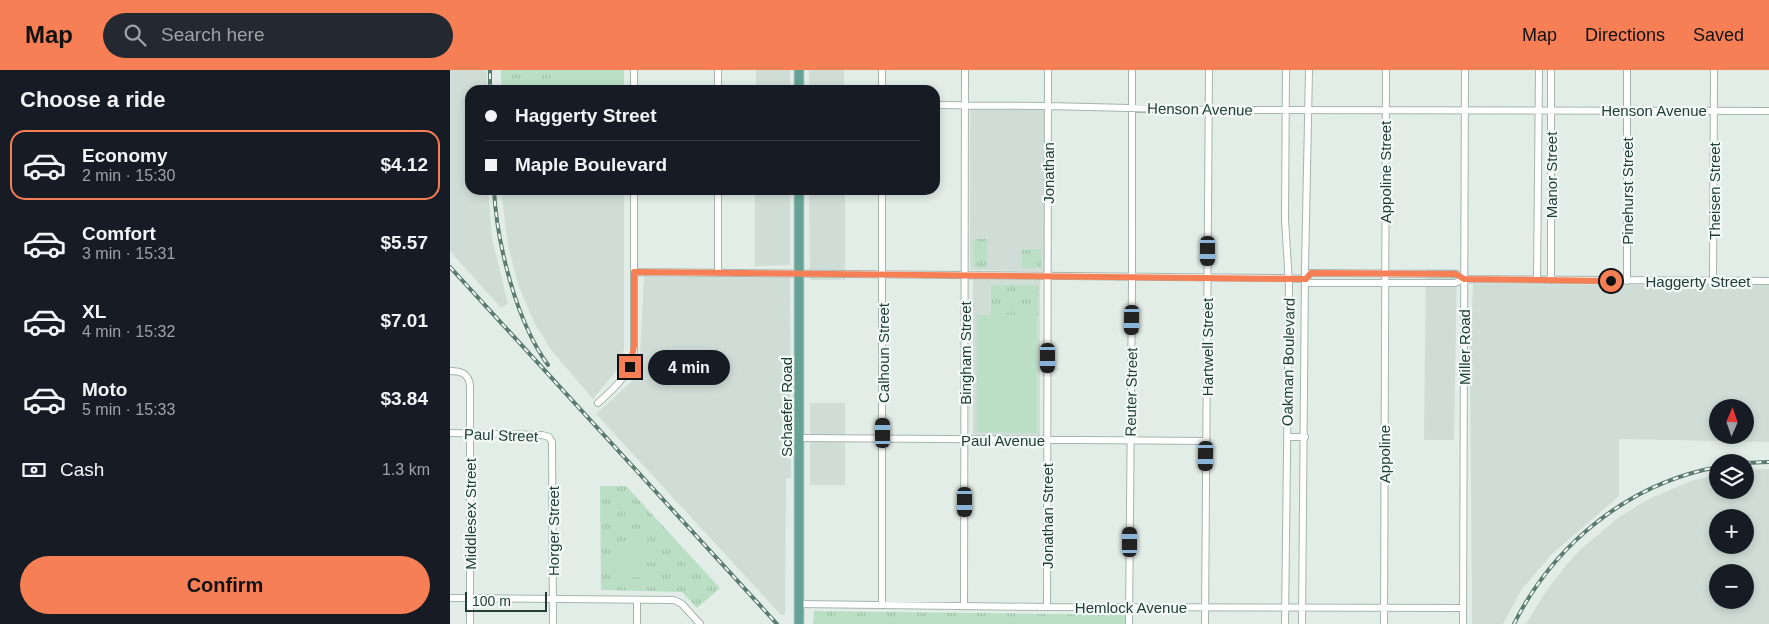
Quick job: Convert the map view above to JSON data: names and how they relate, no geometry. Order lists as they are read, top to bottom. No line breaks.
{"streets":{"main road":["Schaefer Road"],"street":["Henson Avenue","Appoline Street","Jonathan","Manor Street","Pinehurst Street","Theisen Street","Haggerty Street","Hartwell Street","Miller Road","Calhoun Street","Bingham Street","Oakman Boulevard","Reuter Street","Paul Street","Paul Avenue","Appoline","Middlesex Street","Jonathan Street","Horger Street","Hemlock Avenue"]},"crossings":[["Henson Avenue","Appoline Street"],["Henson Avenue","Jonathan"],["Henson Avenue","Manor Street"],["Henson Avenue","Pinehurst Street"],["Henson Avenue","Theisen Street"],["Henson Avenue","Hartwell Street"],["Henson Avenue","Miller Road"],["Henson Avenue","Bingham Street"],["Henson Avenue","Oakman Boulevard"],["Henson Avenue","Reuter Street"],["Appoline Street","Appoline"],["Jonathan","Jonathan Street"],["Manor Street","Haggerty Street"],["Pinehurst Street","Haggerty Street"],["Theisen Street","Haggerty Street"],["Haggerty Street","Miller Road"],["Hartwell Street","Paul Avenue"],["Hartwell Street","Hemlock Avenue"],["Miller Road","Hemlock Avenue"],["Calhoun Street","Paul Avenue"],["Calhoun Street","Hemlock Avenue"],["Bingham Street","Paul Avenue"],["Bingham Street","Hemlock Avenue"],["Oakman Boulevard","Hemlock Avenue"],["Reuter Street","Paul Avenue"],["Reuter Street","Hemlock Avenue"],["Schaefer Road","Paul Avenue"],["Schaefer Road","Hemlock Avenue"],["Paul Street","Middlesex Street"],["Paul Street","Horger Street"],["Paul Avenue","Jonathan Street"],["Appoline","Hemlock Avenue"],["Jonathan Street","Hemlock Avenue"]],"scale_bar":"100 m","north":"top","page":{"header":"Map","search":"Search here","nav":["Map","Directions","Saved"],"heading":"Choose a ride","banner":["Haggerty Street","Maple Boulevard"],"list":[{"name":"Economy","note":"2 min · 15:30","value":"$4.12"},{"name":"Comfort","note":"3 min · 15:31","value":"$5.57"},{"name":"XL","note":"4 min · 15:32","value":"$7.01"},{"name":"Moto","note":"5 min · 15:33","value":"$3.84"}],"bubble":"4 min","map_buttons":["+","−"],"pay":["Cash","1.3 km"],"buttons":"Confirm","scale":"100 m"}}
